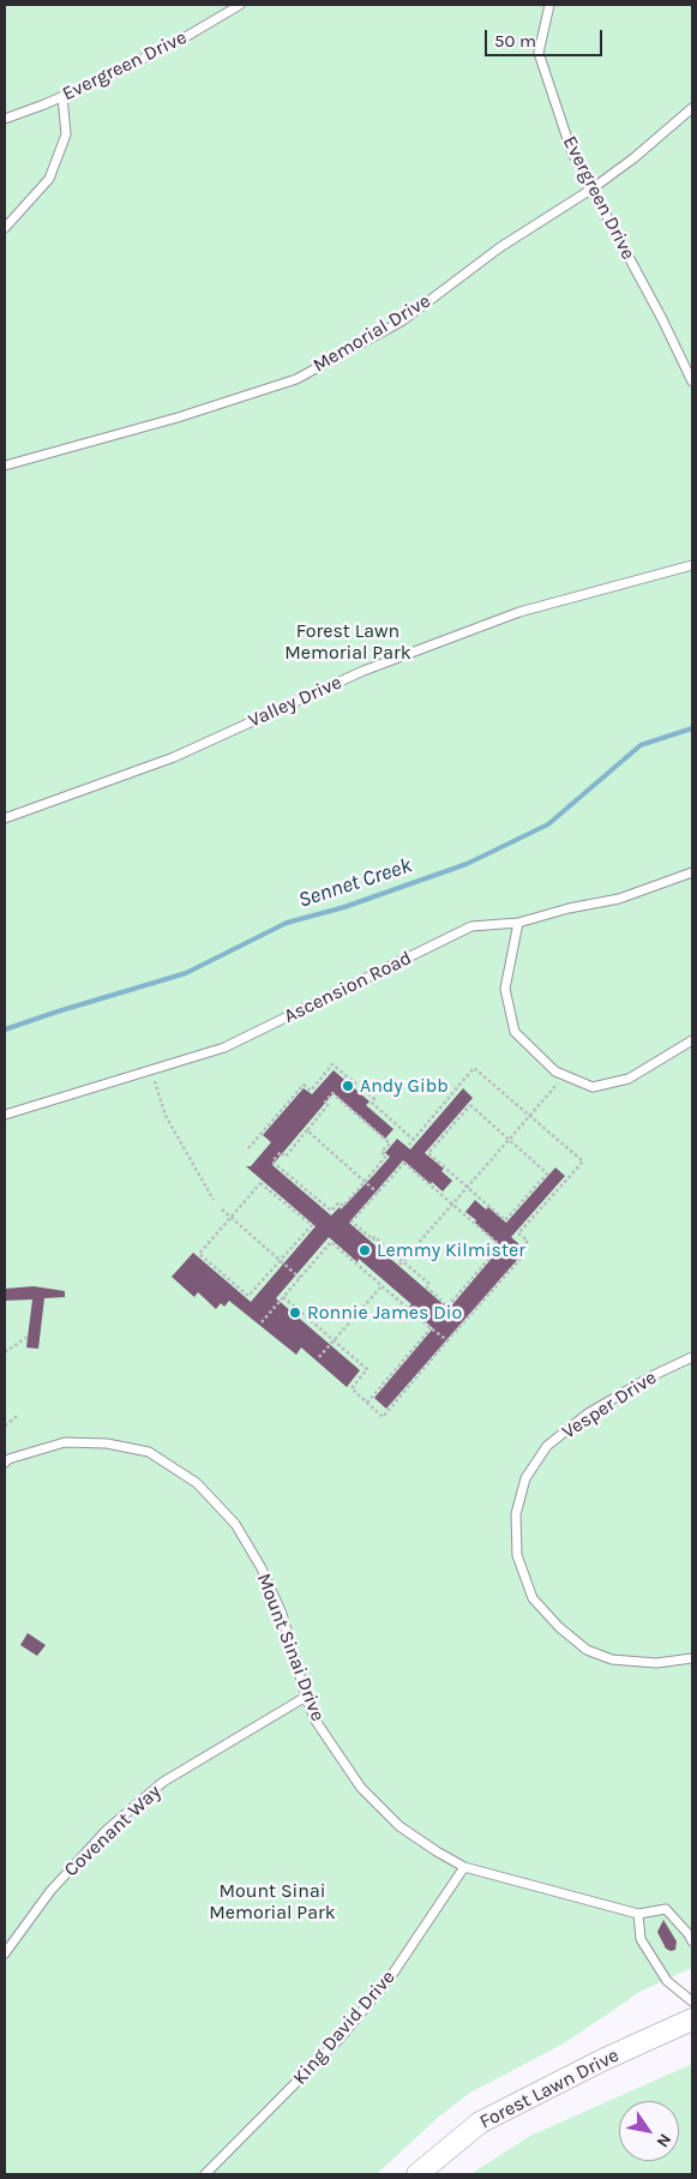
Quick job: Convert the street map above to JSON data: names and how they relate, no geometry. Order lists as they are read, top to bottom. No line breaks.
{"streets":{"street":["Forest Lawn Drive"],"lane":["Evergreen Drive","Memorial Drive","Valley Drive","Ascension Road","Vesper Drive","Mount Sinai Drive","Covenant Way","King David Drive"]},"crossings":[["Evergreen Drive","Memorial Drive"],["Mount Sinai Drive","Covenant Way"],["Mount Sinai Drive","King David Drive"]],"water":["Sennet Creek"],"parks":["Forest Lawn Memorial Park","Mount Sinai Memorial Park"],"places":["Andy Gibb","Lemmy Kilmister","Ronnie James Dio"],"scale_bar":"50 m","north":"bottom right"}
